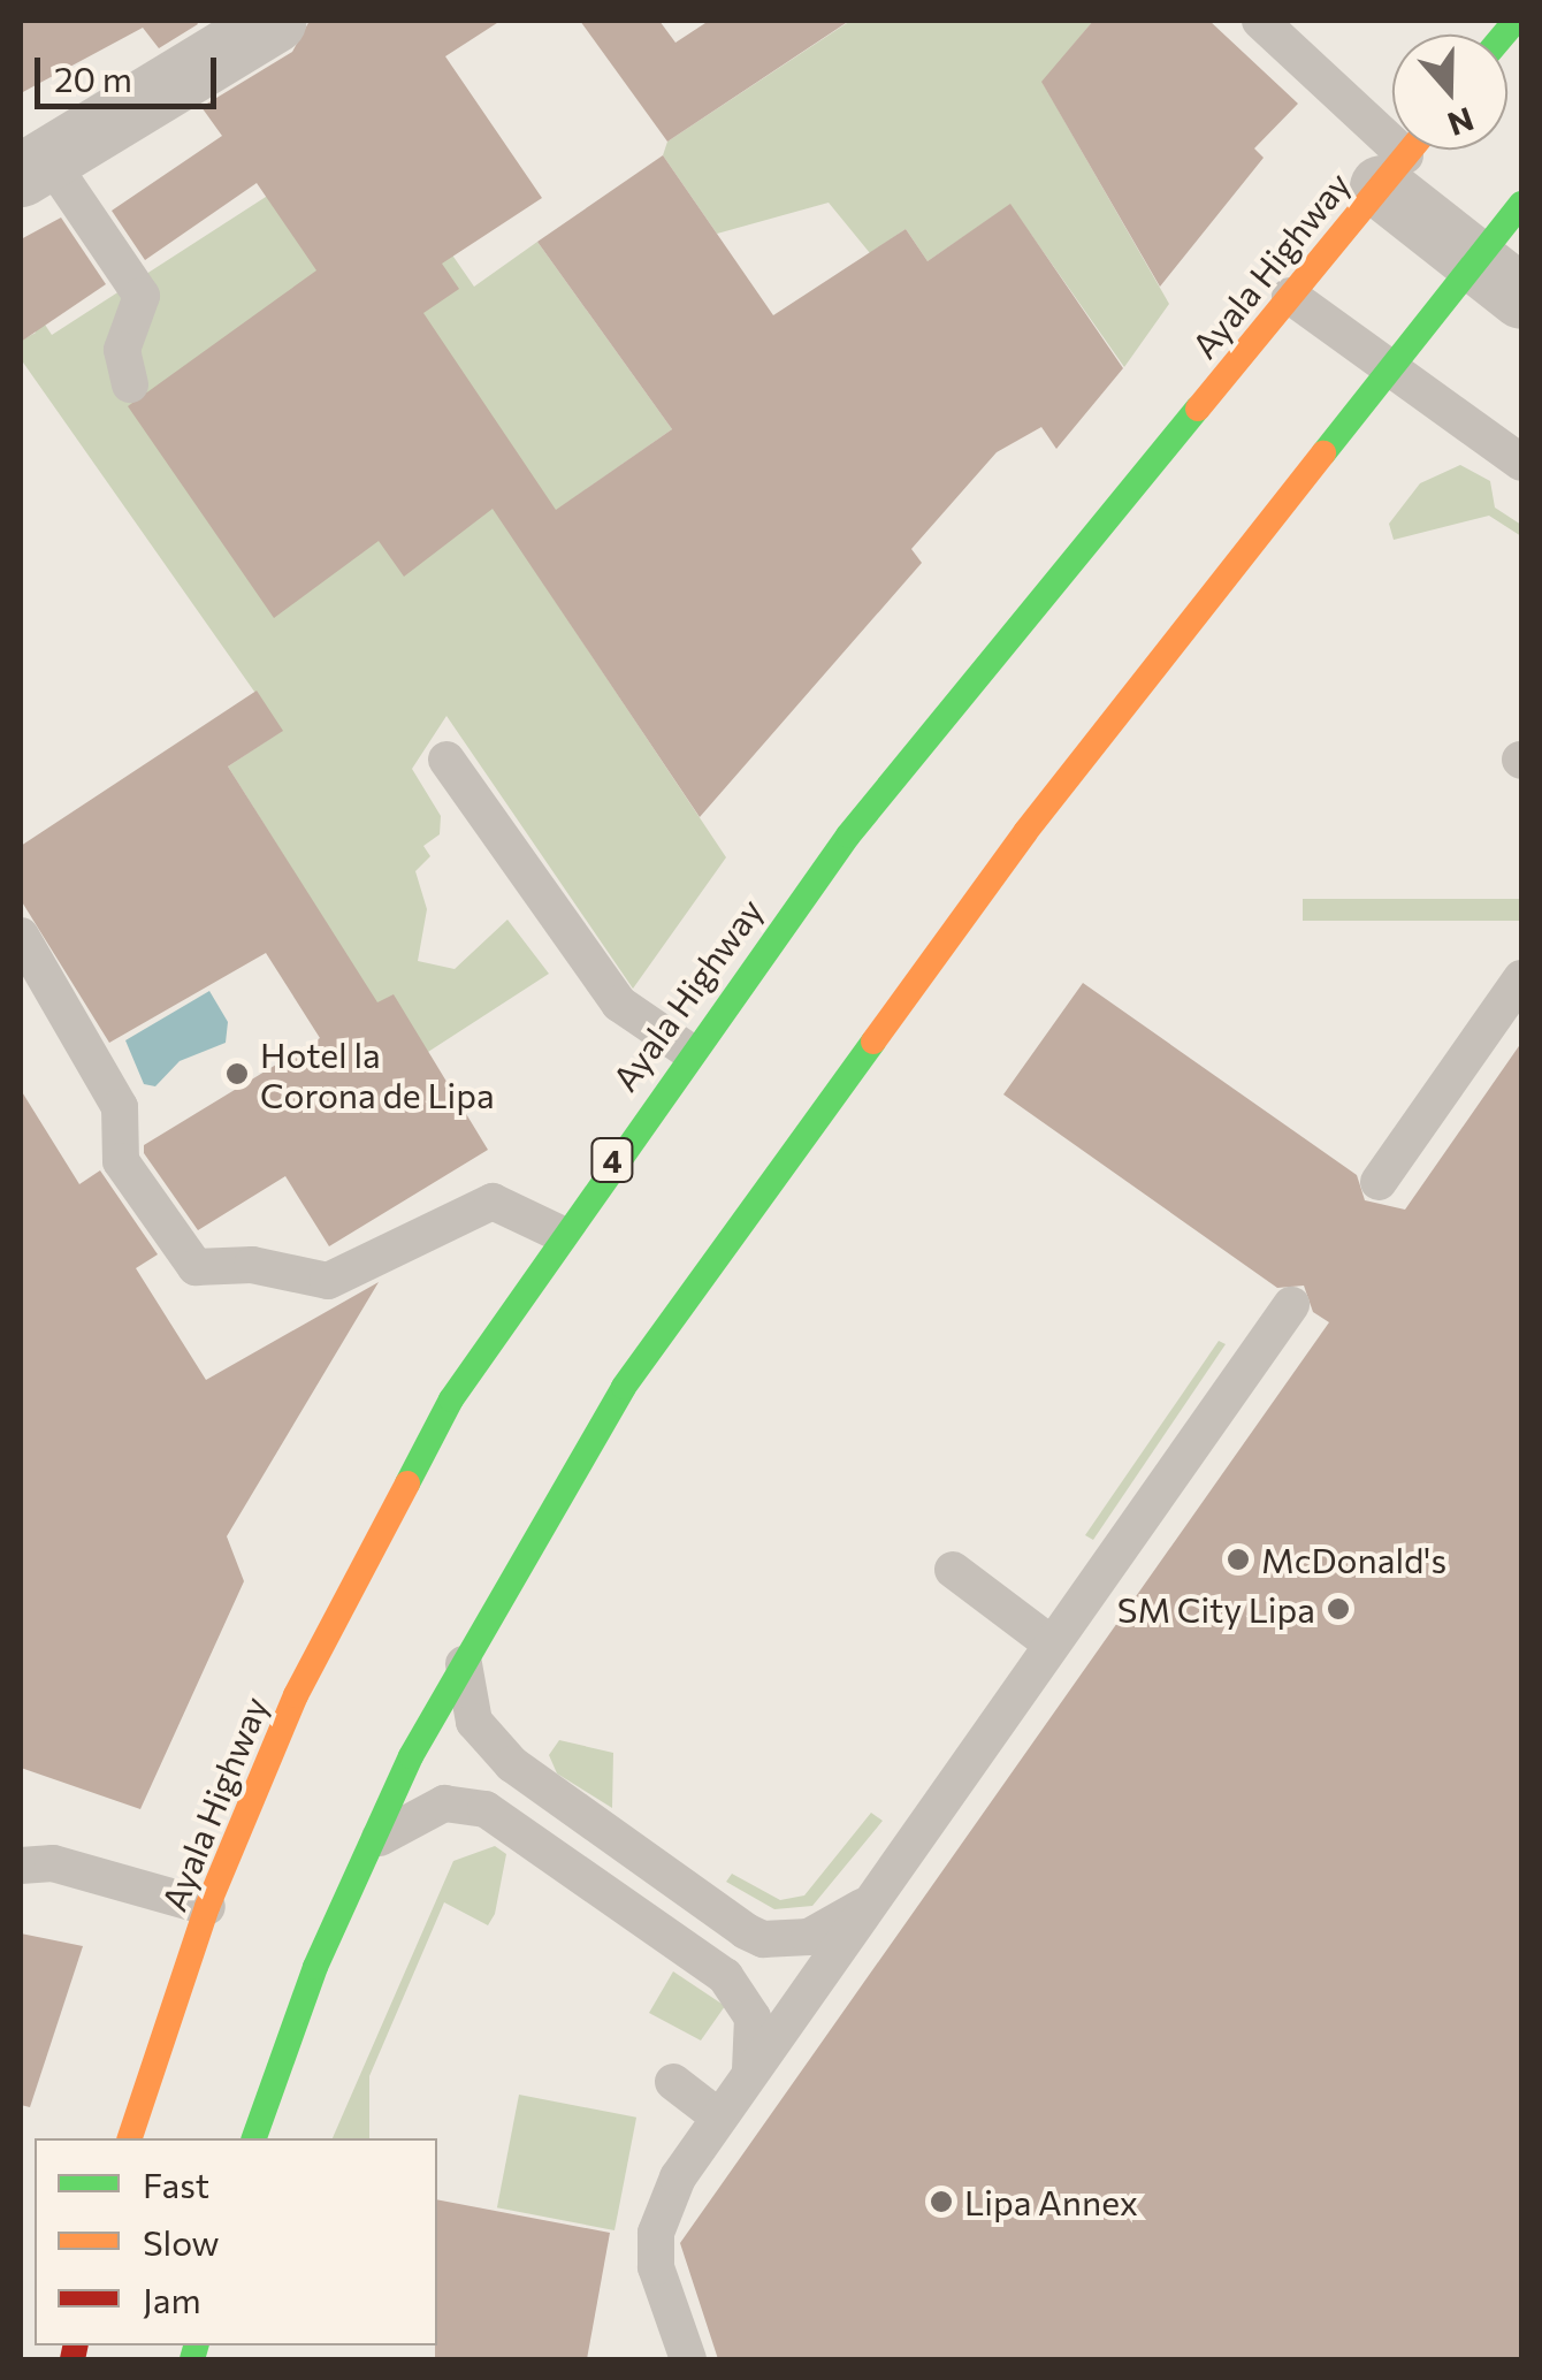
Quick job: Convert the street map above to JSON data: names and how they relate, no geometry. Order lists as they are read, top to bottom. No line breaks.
{"streets":{"highway":["Ayala Highway","4"]},"places":["Hotel la Corona de Lipa","McDonald's","SM City Lipa","Lipa Annex"],"legend":["Fast","Slow","Jam"],"scale_bar":"20 m","north":"bottom"}
